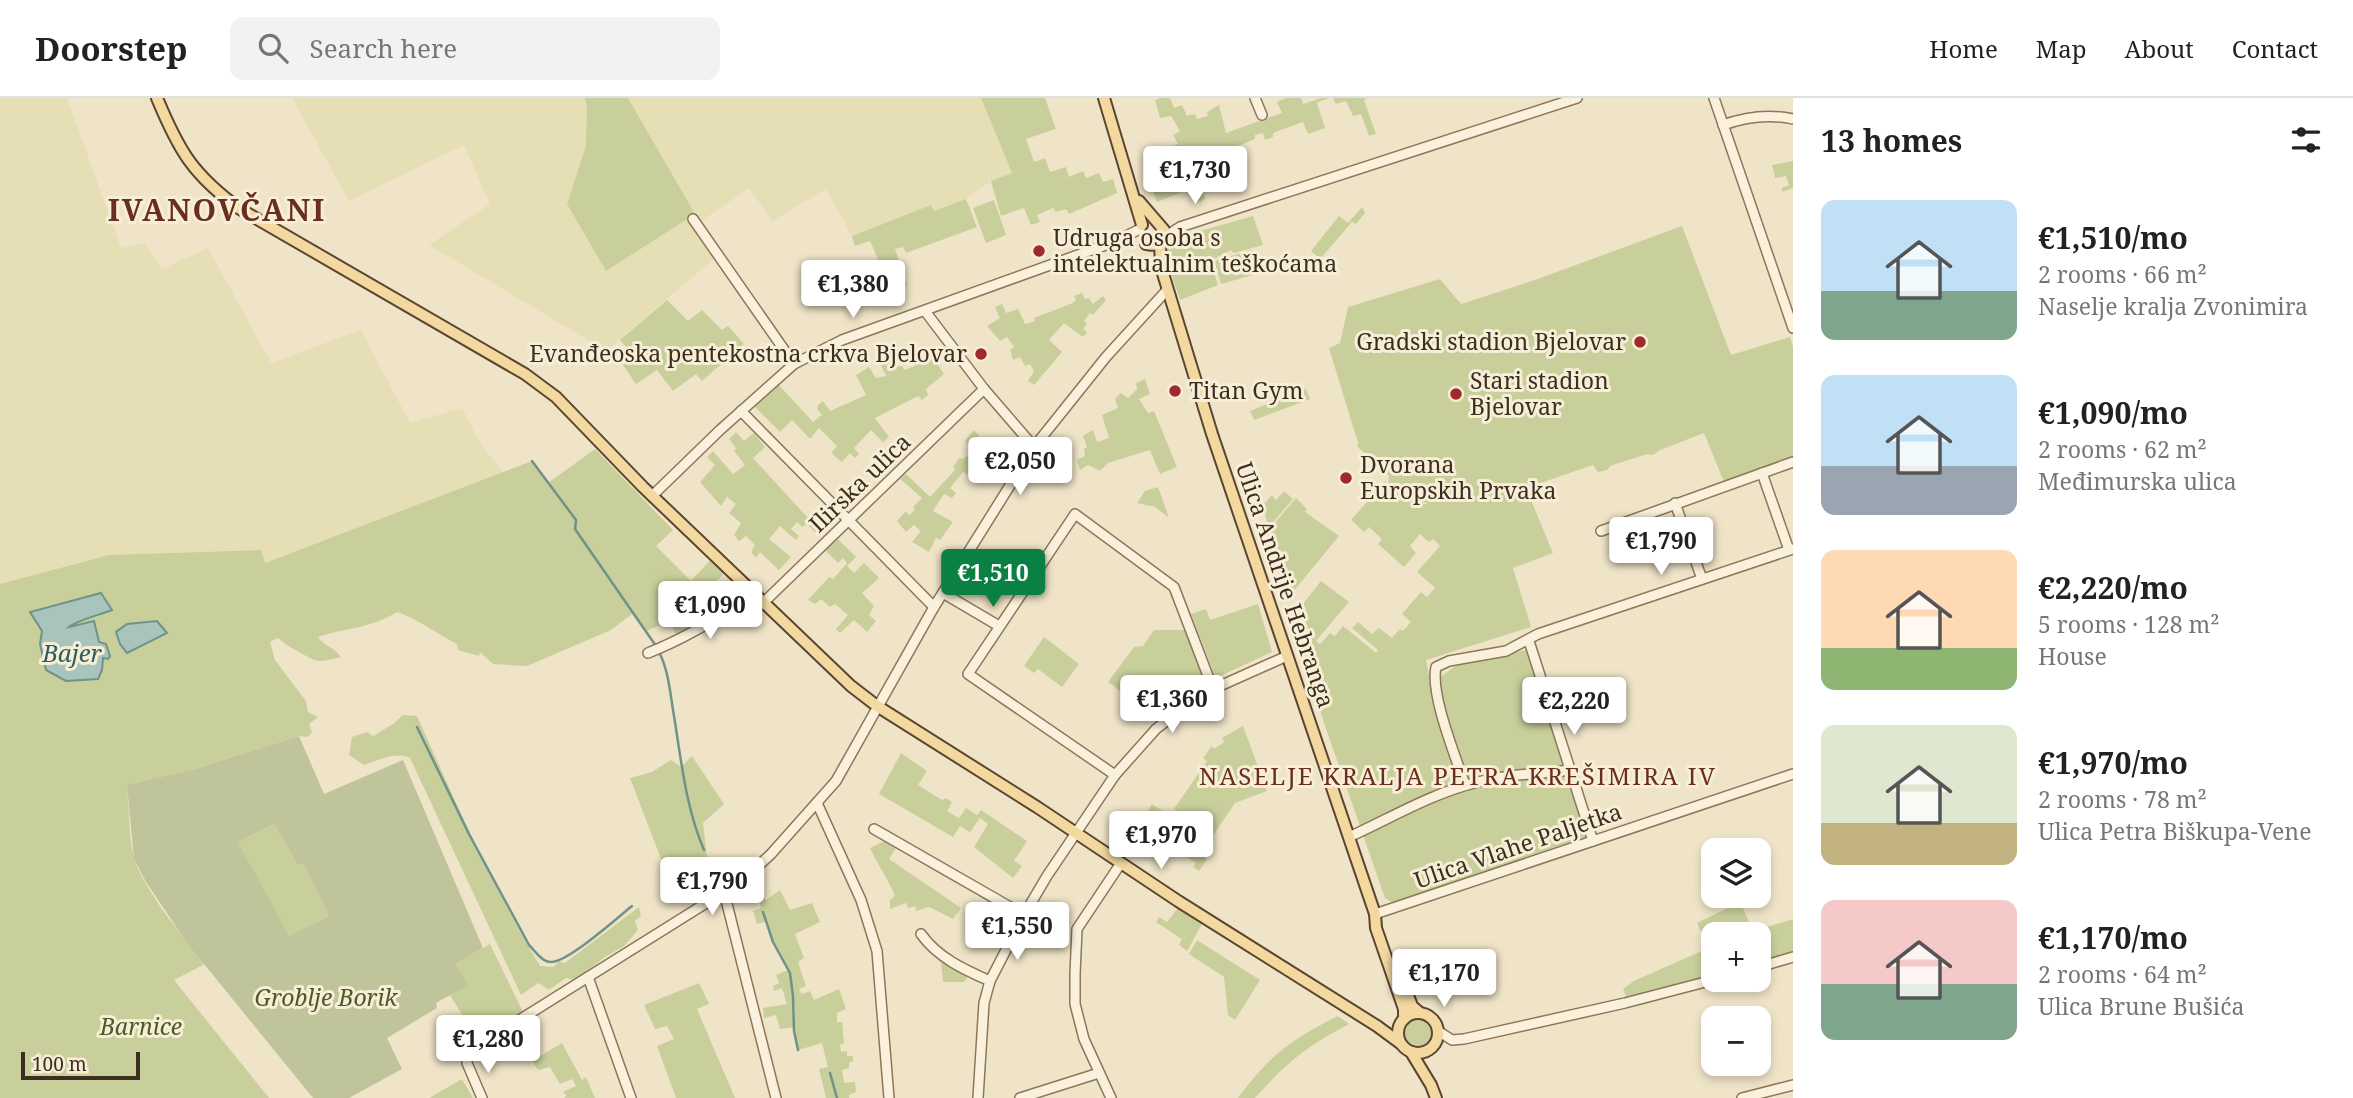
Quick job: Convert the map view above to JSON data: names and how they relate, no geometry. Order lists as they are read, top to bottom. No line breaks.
{"streets":{"main road":["Ulica Andrije Hebranga"],"street":["Ilirska ulica","Ulica Vlahe Paljetka"]},"crossings":[["Ulica Andrije Hebranga","Ulica Vlahe Paljetka"]],"districts":["IVANOVČANI","NASELJE KRALJA PETRA KREŠIMIRA IV"],"water":["Bajer"],"parks":["Groblje Borik","Barnice"],"places":["Udruga osoba s intelektualnim teškoćama","Gradski stadion Bjelovar","Evanđeoska pentekostna crkva Bjelovar","Titan Gym","Stari stadion Bjelovar","Dvorana Europskih Prvaka"],"scale_bar":"100 m","page":{"header":"Doorstep","search":"Search here","nav":["Home","Map","About","Contact"],"heading":"13 homes","price":["€1,730","€1,380","€2,050","€1,790","€1,510","€1,090","€1,360","€2,220","€1,970","€1,790","€1,550","€1,170","€1,280"],"list":[{"name":"€1,510/mo","note":"2 rooms · 66 m² · Naselje kralja Zvonimira"},{"name":"€1,090/mo","note":"2 rooms · 62 m² · Međimurska ulica"},{"name":"€2,220/mo","note":"5 rooms · 128 m² · House"},{"name":"€1,970/mo","note":"2 rooms · 78 m² · Ulica Petra Biškupa-Vene"},{"name":"€1,170/mo","note":"2 rooms · 64 m² · Ulica Brune Bušića"}],"map_buttons":["+","−"],"scale":"100 m"}}
